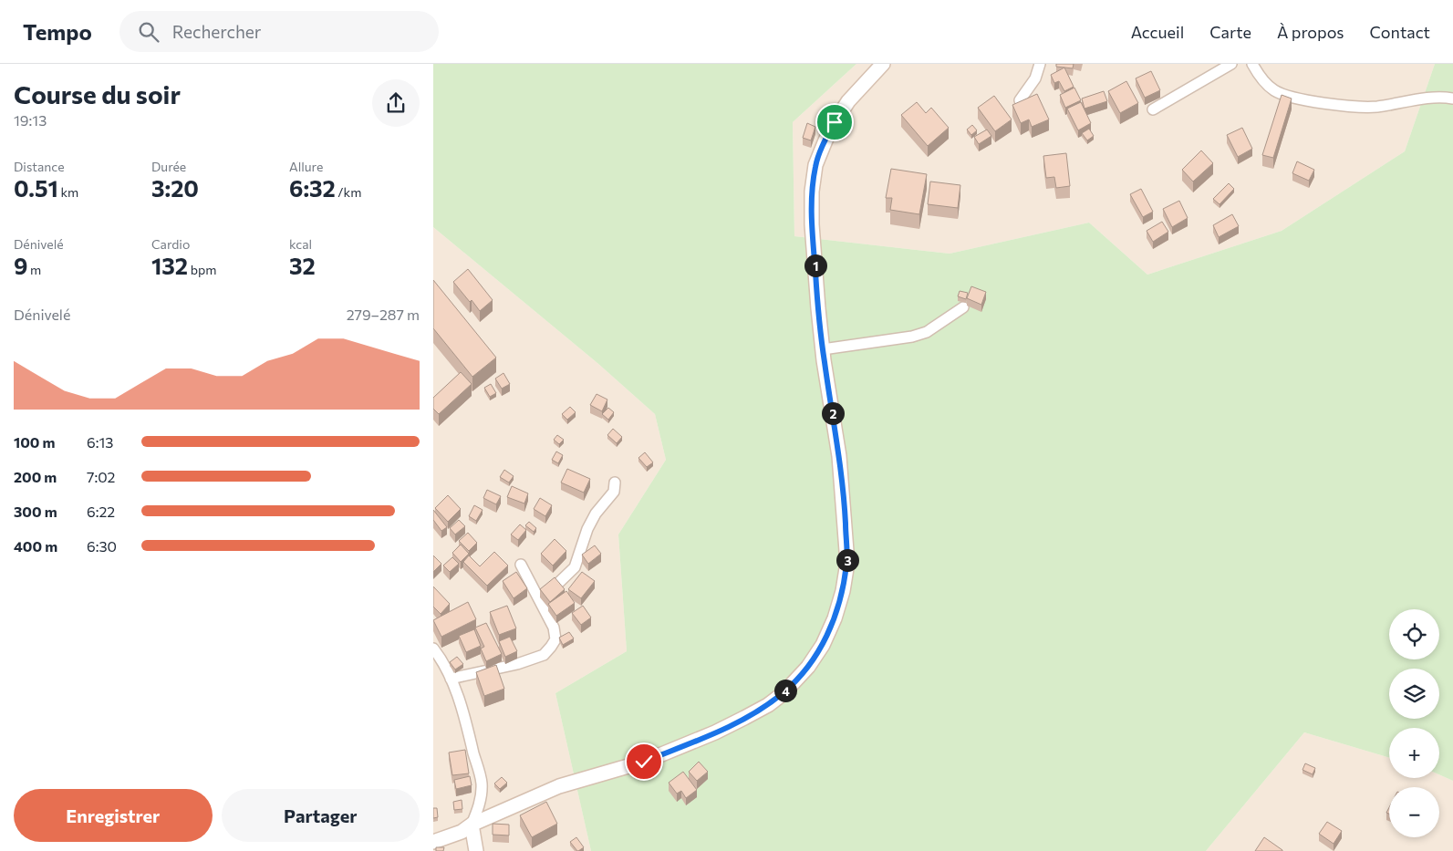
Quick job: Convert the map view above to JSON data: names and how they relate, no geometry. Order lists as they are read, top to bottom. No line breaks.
{"page":{"header":"Tempo","search":"Rechercher","nav":["Accueil","Carte","À propos","Contact"],"heading":["Course du soir","19:13"],"stats":[["Distance","0.51 km"],["Durée","3:20"],["Allure","6:32 /km"],["Dénivelé","9 m"],["Cardio","132 bpm"],["kcal","32"]],"pins":["1","2","3","4"],"chart":["Dénivelé","279–287 m"],"list":[{"name":"100 m","note":"6:13"},{"name":"200 m","note":"7:02"},{"name":"300 m","note":"6:22"},{"name":"400 m","note":"6:30"}],"map_buttons":["+","−"],"buttons":["Enregistrer","Partager"]}}
